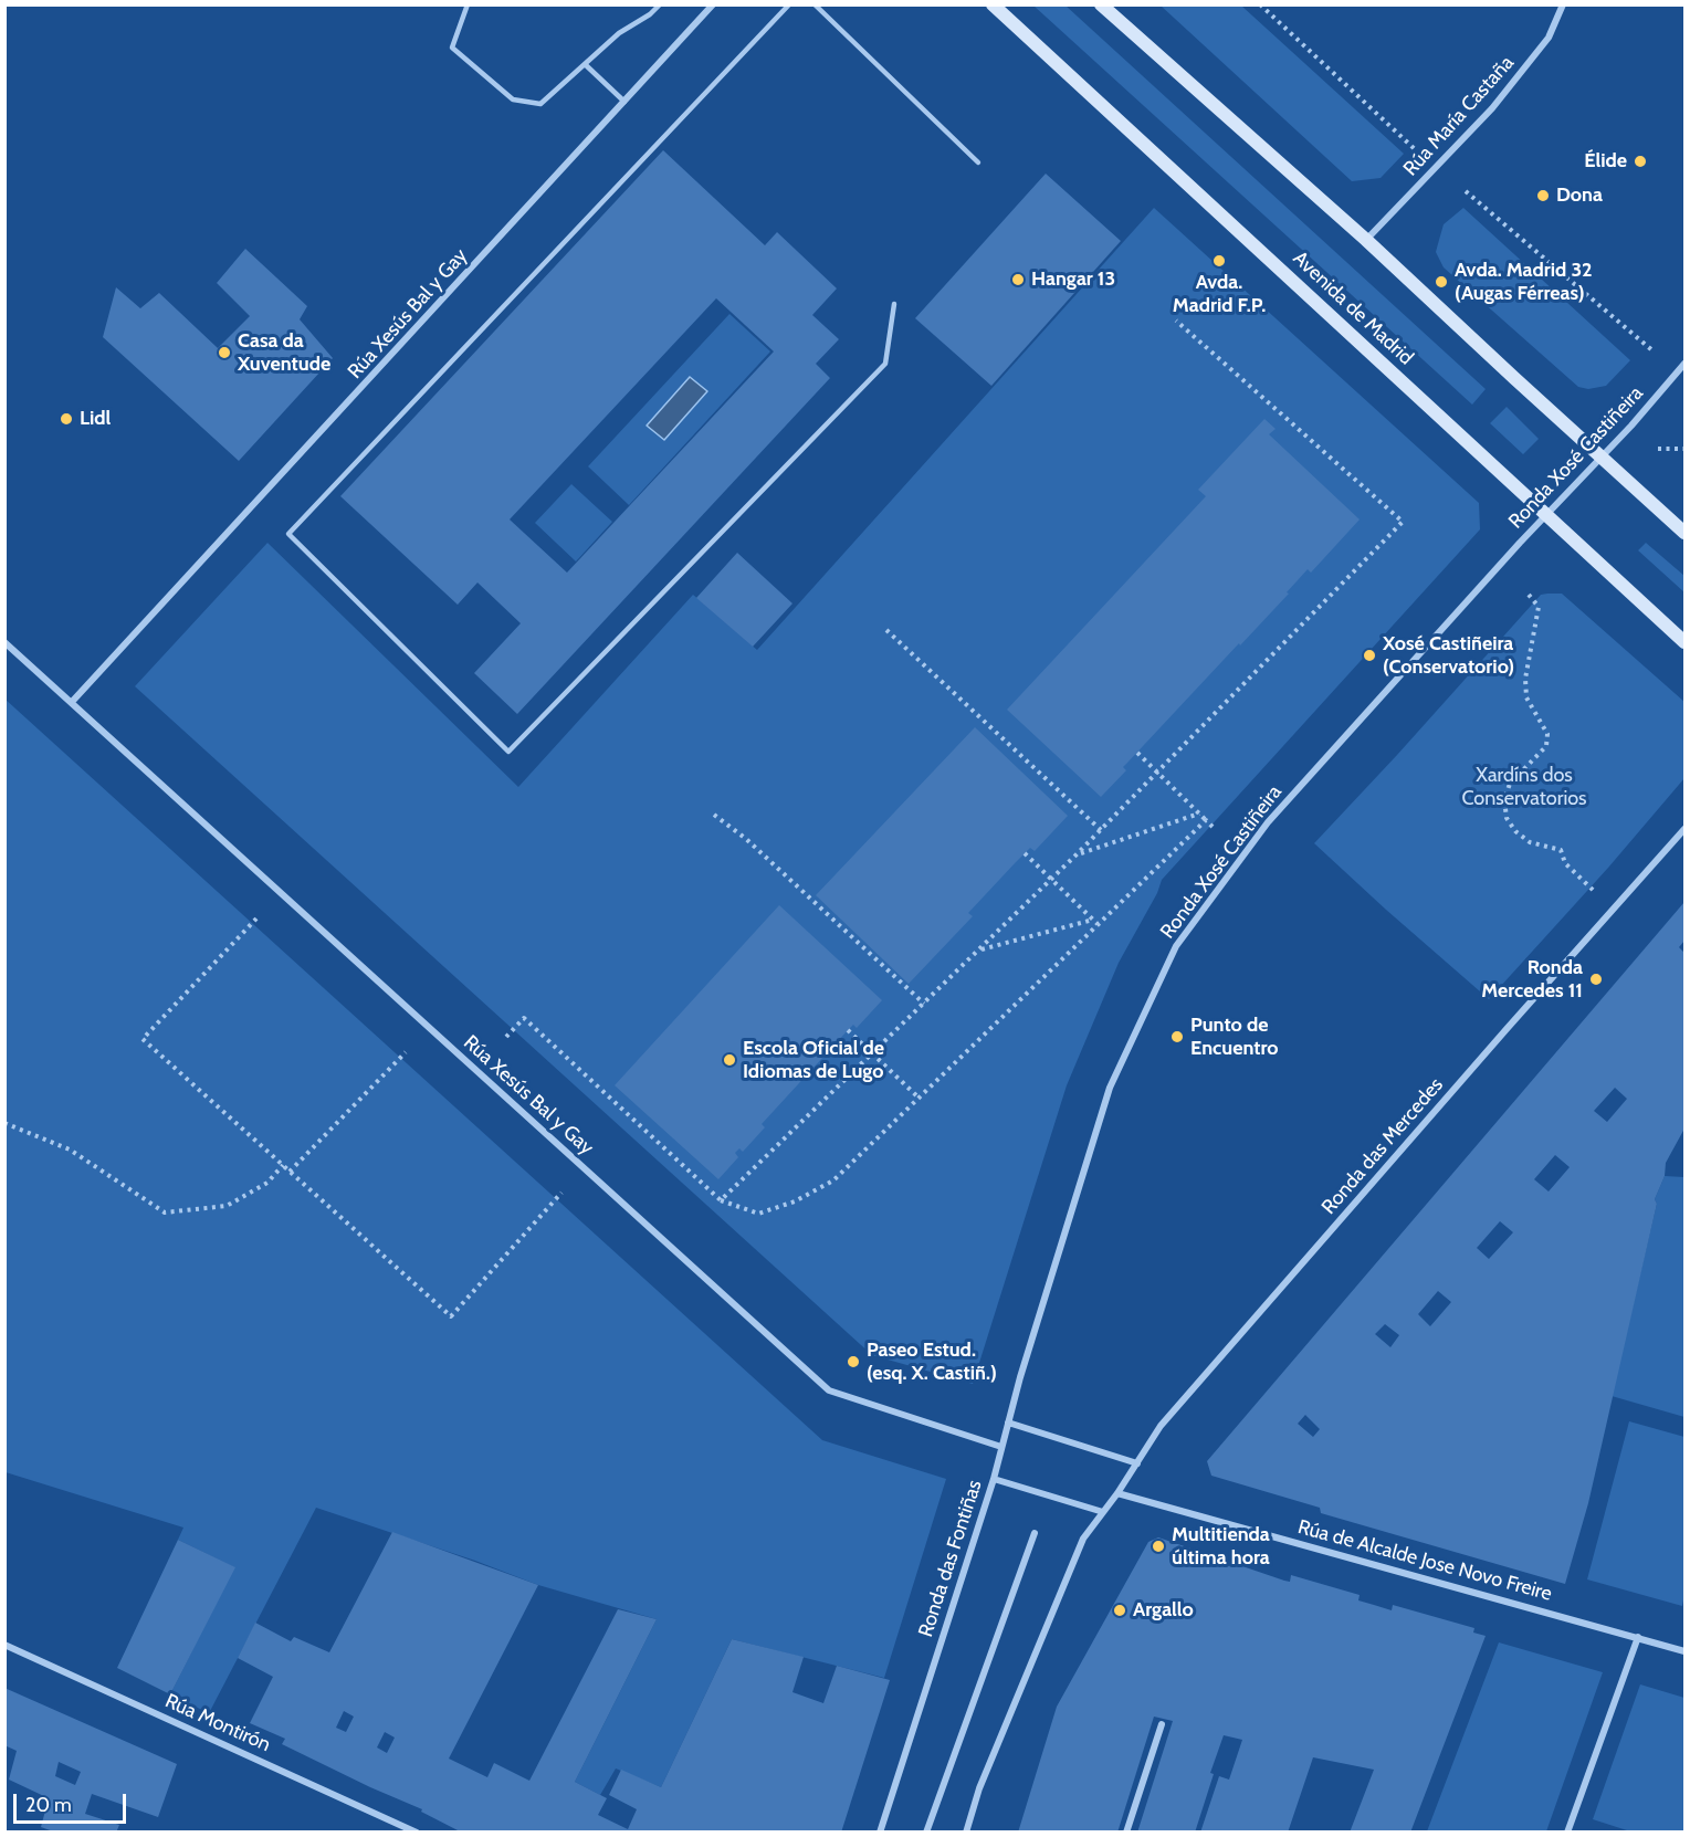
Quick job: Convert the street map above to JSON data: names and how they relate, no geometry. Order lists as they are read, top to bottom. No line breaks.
{"streets":{"street":["Rúa María Castaña","Avenida de Madrid","Rúa Xesús Bal y Gay","Ronda Xosé Castiñeira","Ronda das Mercedes","Ronda das Fontiñas","Rúa de Alcalde Jose Novo Freire","Rúa Montirón"]},"crossings":[["Avenida de Madrid","Ronda Xosé Castiñeira"],["Rúa Xesús Bal y Gay","Ronda das Fontiñas"],["Ronda Xosé Castiñeira","Ronda das Fontiñas"],["Ronda das Mercedes","Rúa de Alcalde Jose Novo Freire"]],"parks":["Xardíns dos Conservatorios"],"places":["Élide","Dona","Avda. Madrid F.P.","Hangar 13","Avda. Madrid 32 (Augas Férreas)","Casa da Xuventude","Lidl","Xosé Castiñeira (Conservatorio)","Ronda Mercedes 11","Punto de Encuentro","Escola Oficial de Idiomas de Lugo","Paseo Estud. (esq. X. Castiñ.)","Multitienda última hora","Argallo"],"scale_bar":"20 m"}
